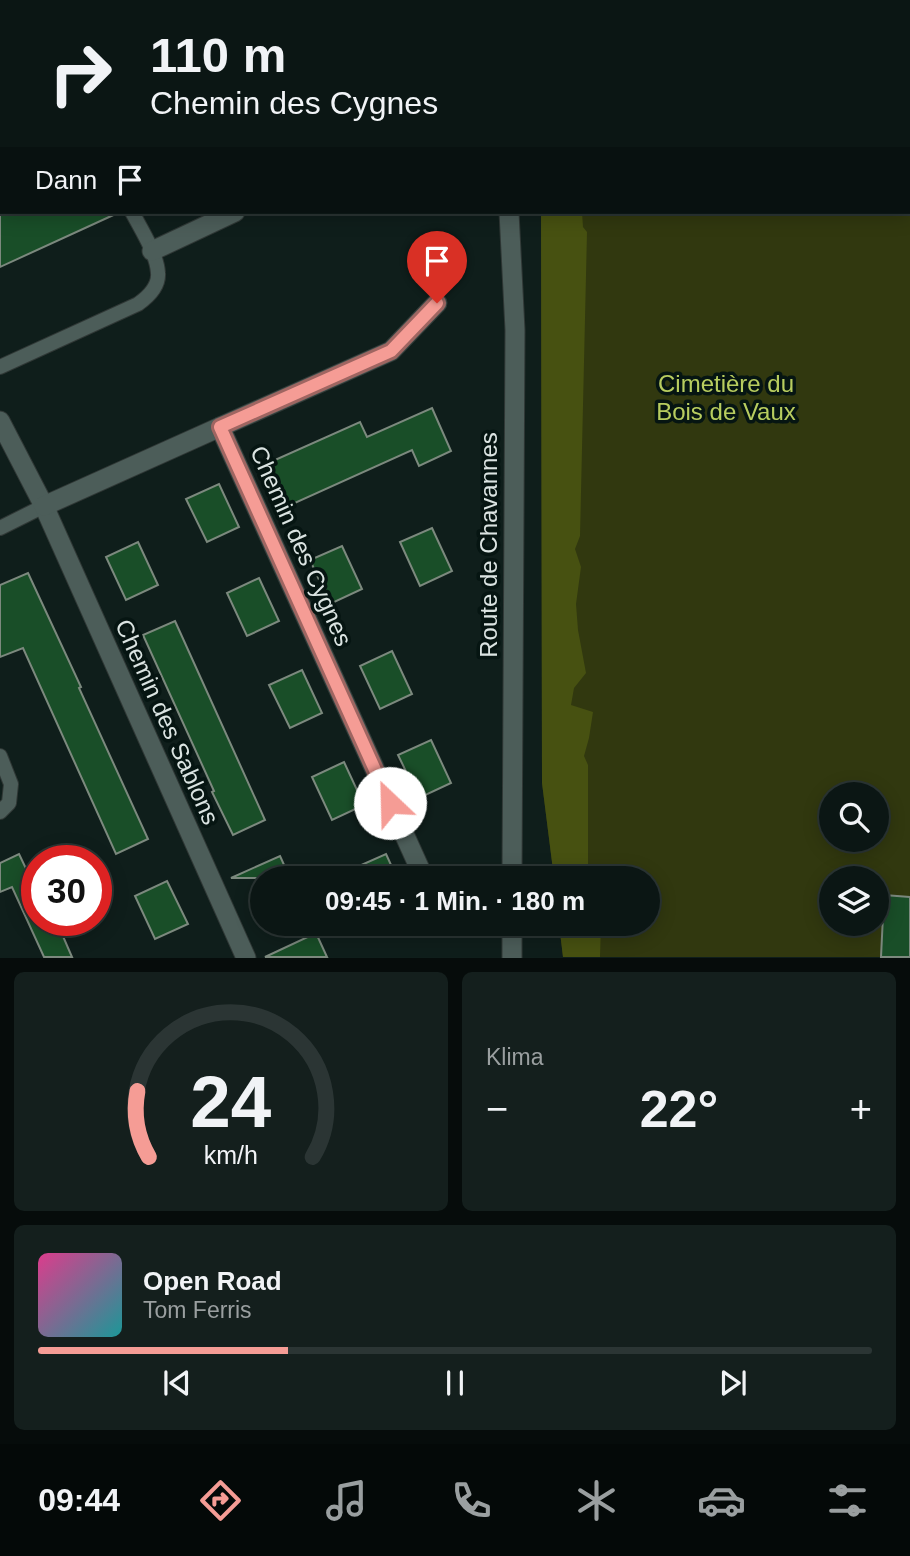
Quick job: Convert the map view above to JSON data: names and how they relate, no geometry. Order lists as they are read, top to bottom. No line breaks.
{"streets":{"street":["Route de Chavannes","Chemin des Cygnes","Chemin des Sablons"]},"parks":["Cimetière du Bois de Vaux"],"page":{"turn":["110 m","Chemin des Cygnes"],"then":"Dann","limit":"30","trip":"09:45 · 1 Min. · 180 m","tile":"Klima","heat":["−","22°","+"],"song":["Open Road","Tom Ferris"],"tabs":"09:44","gauge":["24","km/h"]}}
